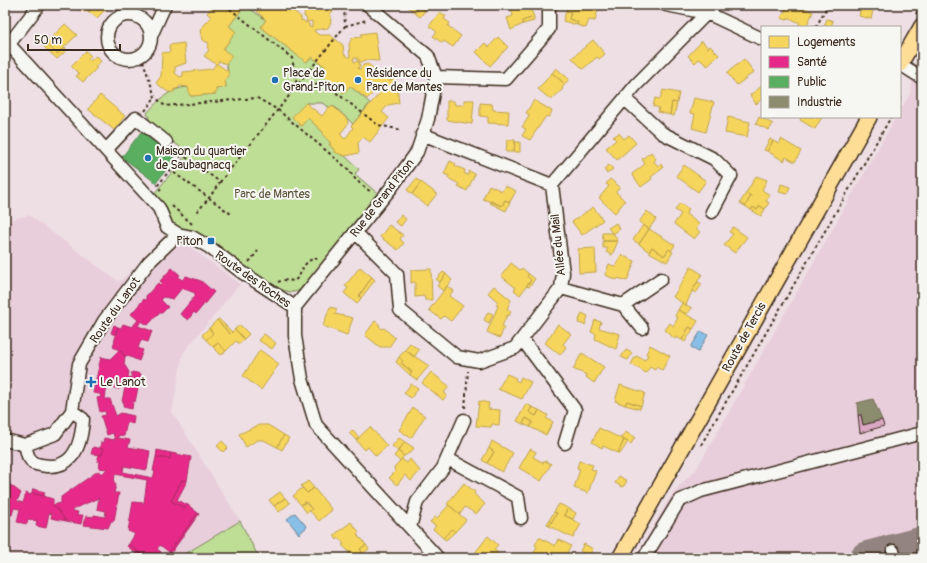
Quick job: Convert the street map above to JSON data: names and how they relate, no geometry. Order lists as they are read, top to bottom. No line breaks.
{"streets":{"main road":["Route de Tercis"],"street":["Rue de Grand Piton","Allée du Mail","Route des Roches","Route du Lanot"]},"crossings":[["Rue de Grand Piton","Allée du Mail"],["Rue de Grand Piton","Route des Roches"],["Route des Roches","Route du Lanot"]],"parks":["Parc de Mantes"],"places":{"other":["Place de Grand-Piton","Résidence du Parc de Mantes","Maison du quartier de Saubagnacq"],"transit":["Piton"],"health":["Le Lanot"]},"legend":["Logements","Santé","Public","Industrie"],"scale_bar":"50 m"}
